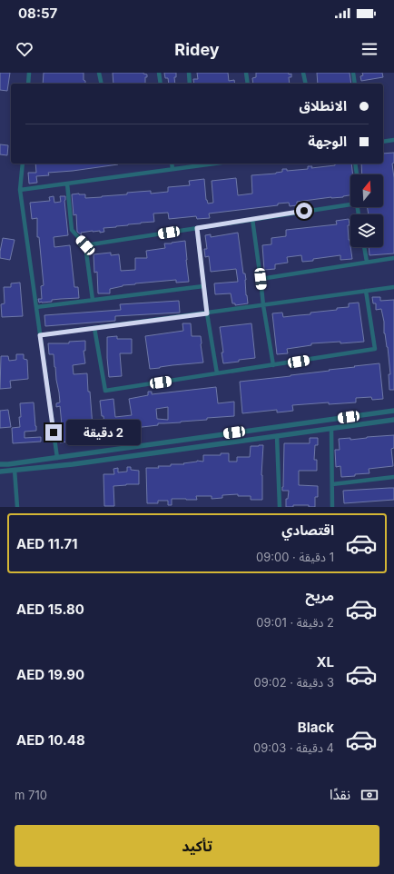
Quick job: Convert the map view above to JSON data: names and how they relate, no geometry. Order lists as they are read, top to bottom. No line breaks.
{"north":"top","page":{"status":"08:57","header":"Ridey","banner":["الانطلاق","الوجهة"],"bubble":"2 دقيقة","list":[{"name":"اقتصادي","note":"1 دقيقة · 09:00","value":"AED 11.71"},{"name":"مريح","note":"2 دقيقة · 09:01","value":"AED 15.80"},{"name":"XL","note":"3 دقيقة · 09:02","value":"AED 19.90"},{"name":"Black","note":"4 دقيقة · 09:03","value":"AED 10.48"}],"pay":["نقدًا","710 m"],"buttons":"تأكيد"}}
